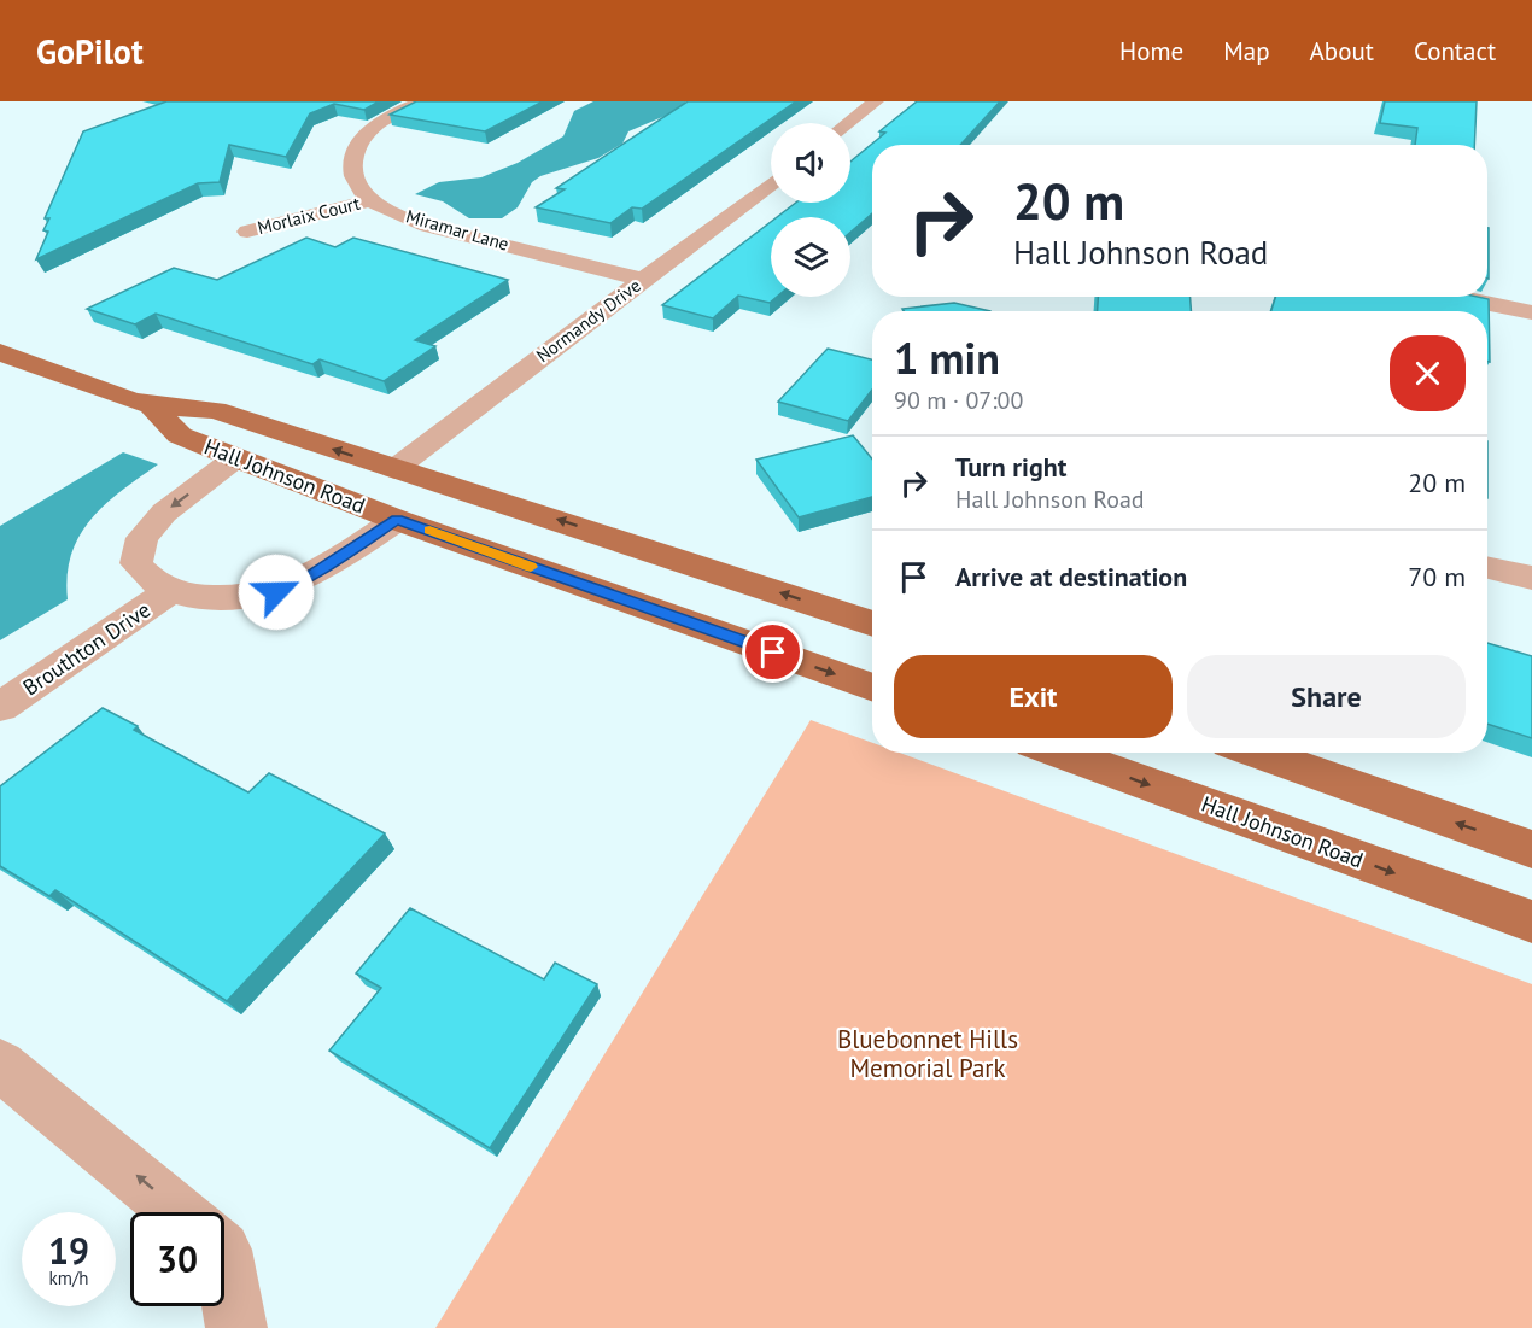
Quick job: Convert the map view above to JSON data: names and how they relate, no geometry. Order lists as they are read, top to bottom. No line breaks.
{"streets":{"main road":["Hall Johnson Road"],"street":["Morlaix Court","Miramar Lane","Normandy Drive","Brouthton Drive"]},"crossings":[["Morlaix Court","Miramar Lane"],["Miramar Lane","Normandy Drive"],["Normandy Drive","Hall Johnson Road"]],"parks":["Bluebonnet Hills Memorial Park"],"page":{"header":"GoPilot","nav":["Home","Map","About","Contact"],"turn":["20 m","Hall Johnson Road"],"heading":["1 min","90 m · 07:00"],"list":[{"name":"Turn right","note":"Hall Johnson Road","value":"20 m"},{"name":"Arrive at destination","value":"70 m"}],"buttons":["Exit","Share"],"speed":"19 km/h","limit":"30"}}
